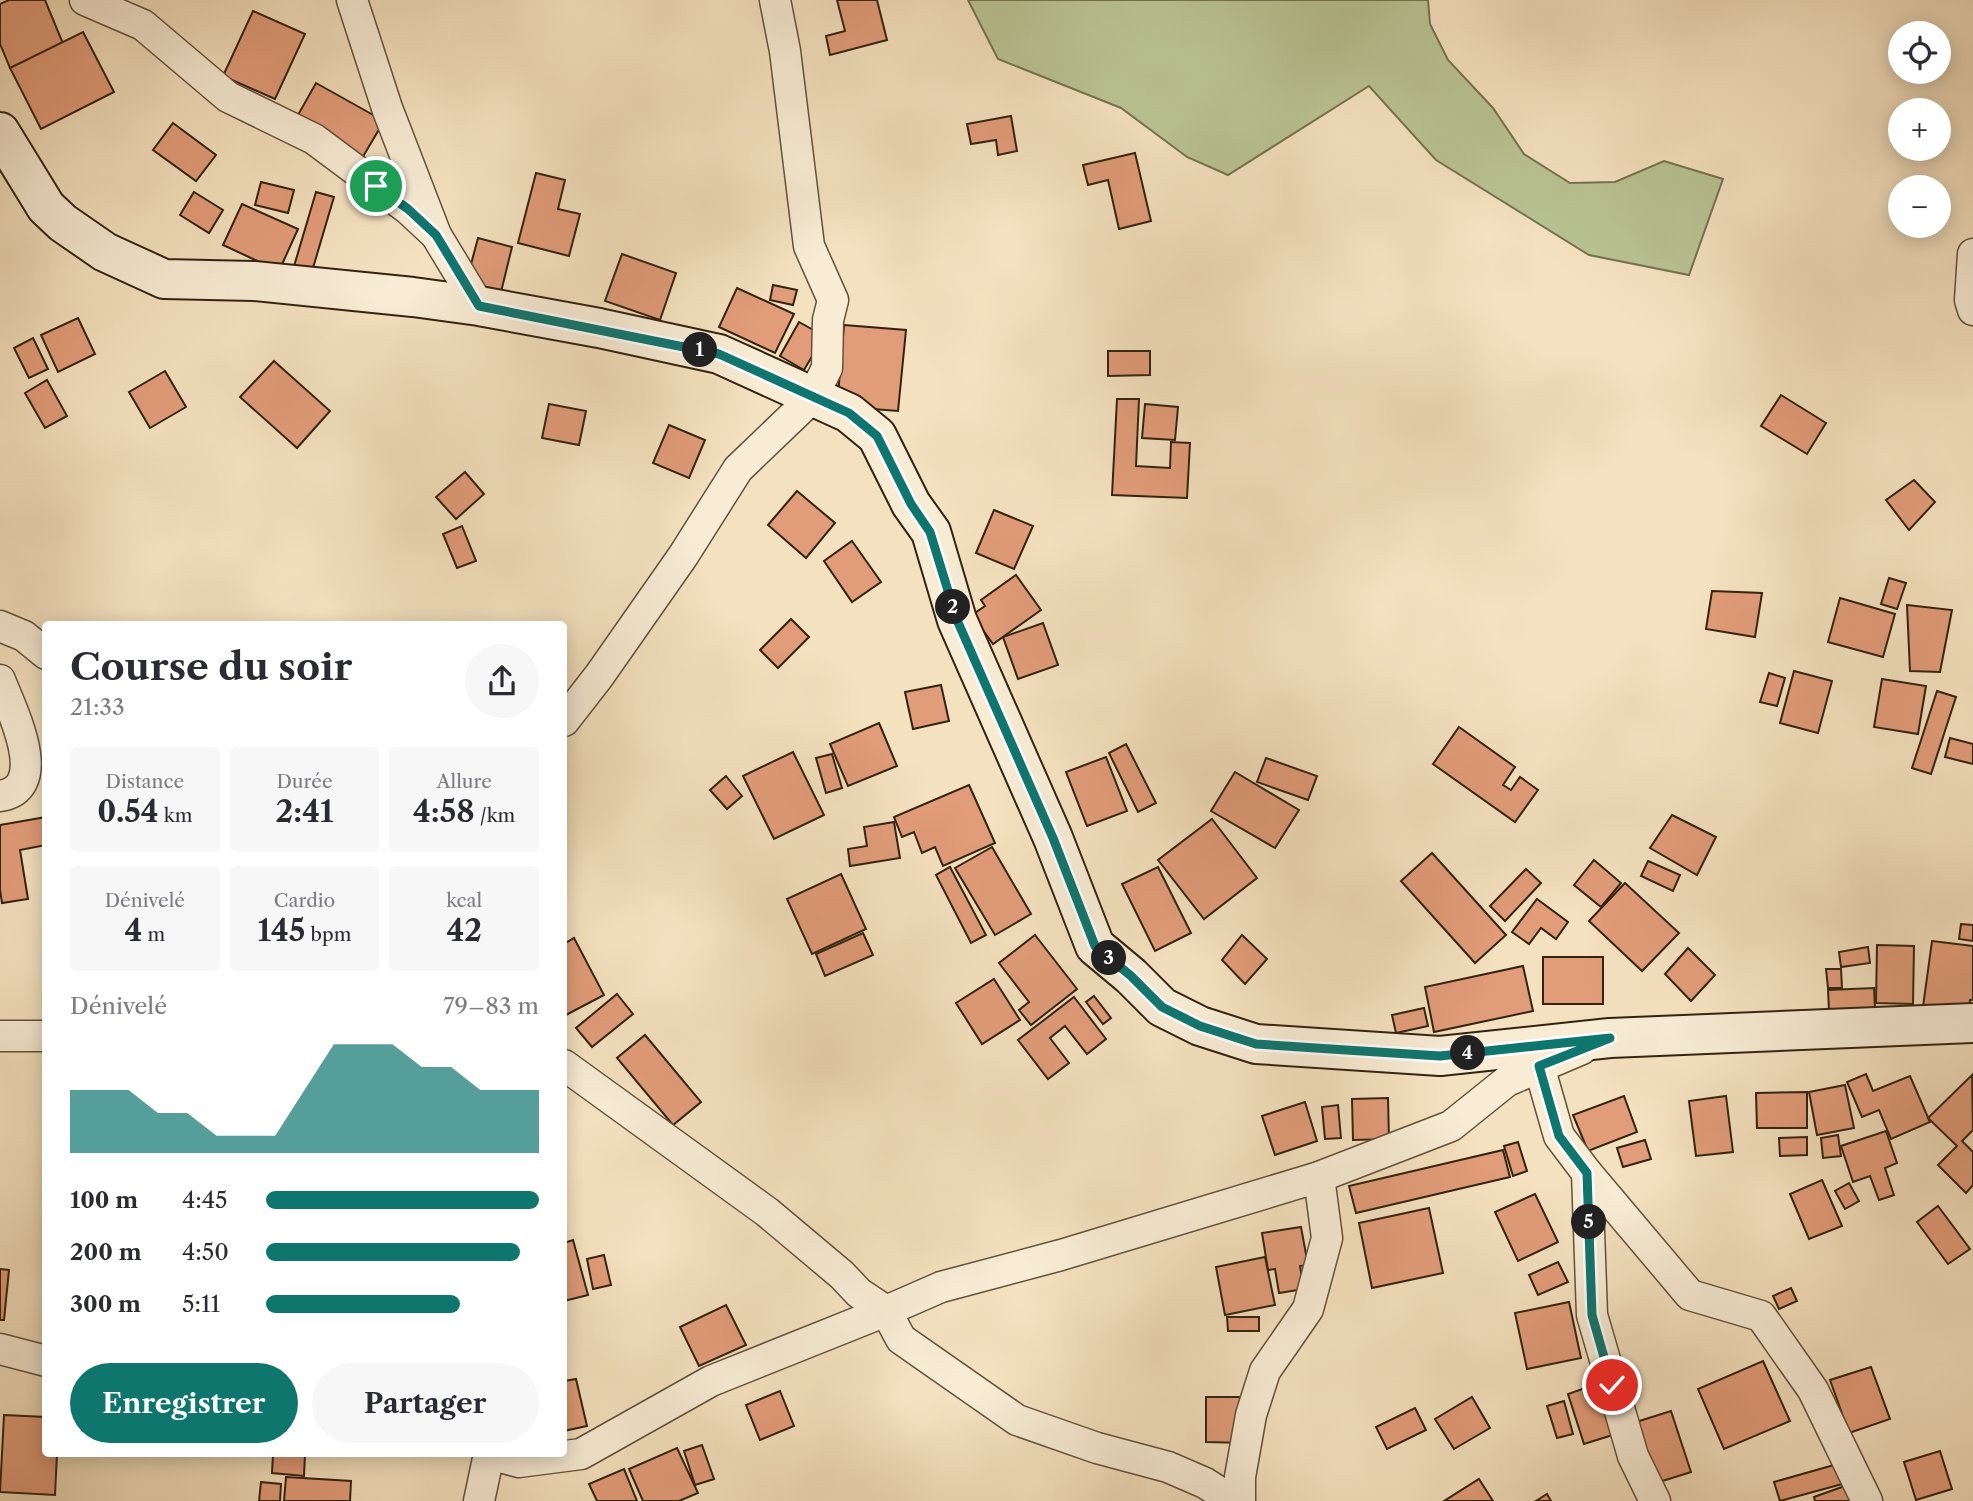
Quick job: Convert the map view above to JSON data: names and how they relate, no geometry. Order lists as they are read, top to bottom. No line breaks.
{"page":{"map_buttons":["+","−"],"pins":["1","2","3","4","5"],"heading":["Course du soir","21:33"],"stats":[["Distance","0.54 km"],["Durée","2:41"],["Allure","4:58 /km"],["Dénivelé","4 m"],["Cardio","145 bpm"],["kcal","42"]],"chart":["Dénivelé","79–83 m"],"list":[{"name":"100 m","note":"4:45"},{"name":"200 m","note":"4:50"},{"name":"300 m","note":"5:11"}],"buttons":["Enregistrer","Partager"]}}
